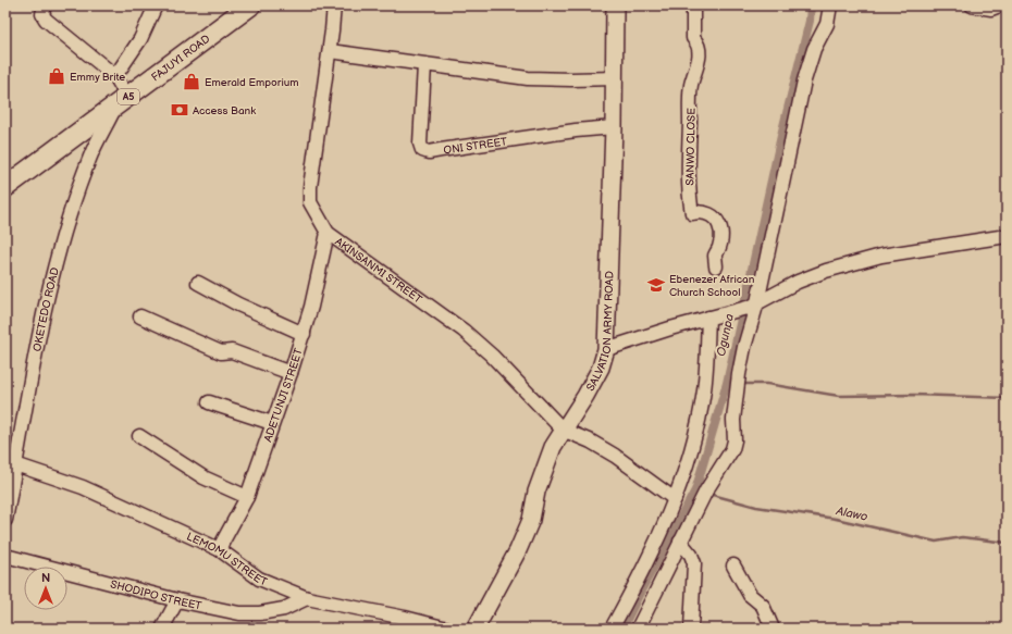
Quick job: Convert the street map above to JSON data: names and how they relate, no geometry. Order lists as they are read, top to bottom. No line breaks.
{"streets":{"highway":["FAJUYI ROAD","A5"],"main road":["SALVATION ARMY ROAD"],"street":["ONI STREET","SANWO CLOSE","AKINSANMI STREET","OKETEDO ROAD","ADETUNJI STREET","LEMOMU STREET","SHODIPO STREET"]},"crossings":[["FAJUYI ROAD","OKETEDO ROAD"],["ONI STREET","SALVATION ARMY ROAD"],["AKINSANMI STREET","SALVATION ARMY ROAD"],["AKINSANMI STREET","ADETUNJI STREET"],["OKETEDO ROAD","LEMOMU STREET"],["ADETUNJI STREET","LEMOMU STREET"],["LEMOMU STREET","SHODIPO STREET"]],"water":["Ogunpa","Alawo"],"places":{"shop":["Emmy Brite","Emerald Emporium"],"bank":["Access Bank"],"school or university":["Ebenezer African Church School"]},"north":"top"}
